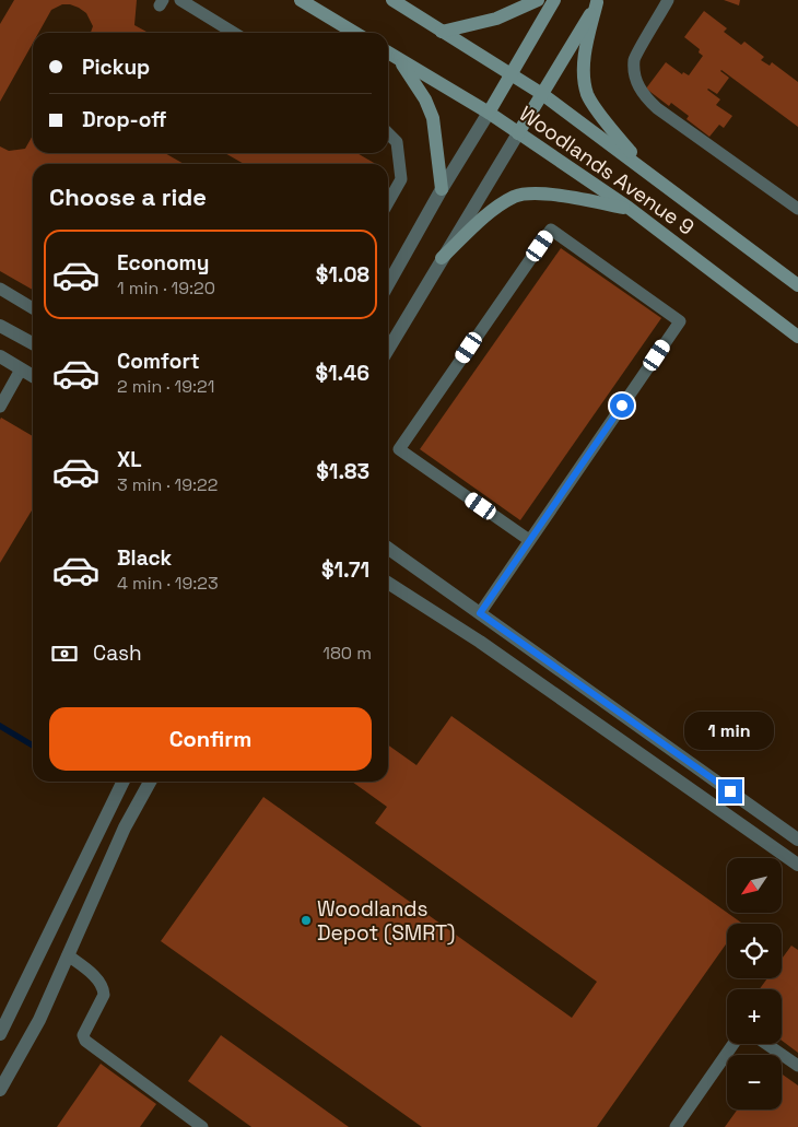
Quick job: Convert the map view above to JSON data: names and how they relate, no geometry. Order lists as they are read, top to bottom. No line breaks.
{"streets":{"main road":["Woodlands Avenue 9"]},"places":["Woodlands Depot (SMRT)"],"north":"bottom left","page":{"banner":["Pickup","Drop-off"],"heading":"Choose a ride","list":[{"name":"Economy","note":"1 min · 19:20","value":"$1.08"},{"name":"Comfort","note":"2 min · 19:21","value":"$1.46"},{"name":"XL","note":"3 min · 19:22","value":"$1.83"},{"name":"Black","note":"4 min · 19:23","value":"$1.71"}],"pay":["Cash","180 m"],"buttons":"Confirm","bubble":"1 min","map_buttons":["+","−"]}}
